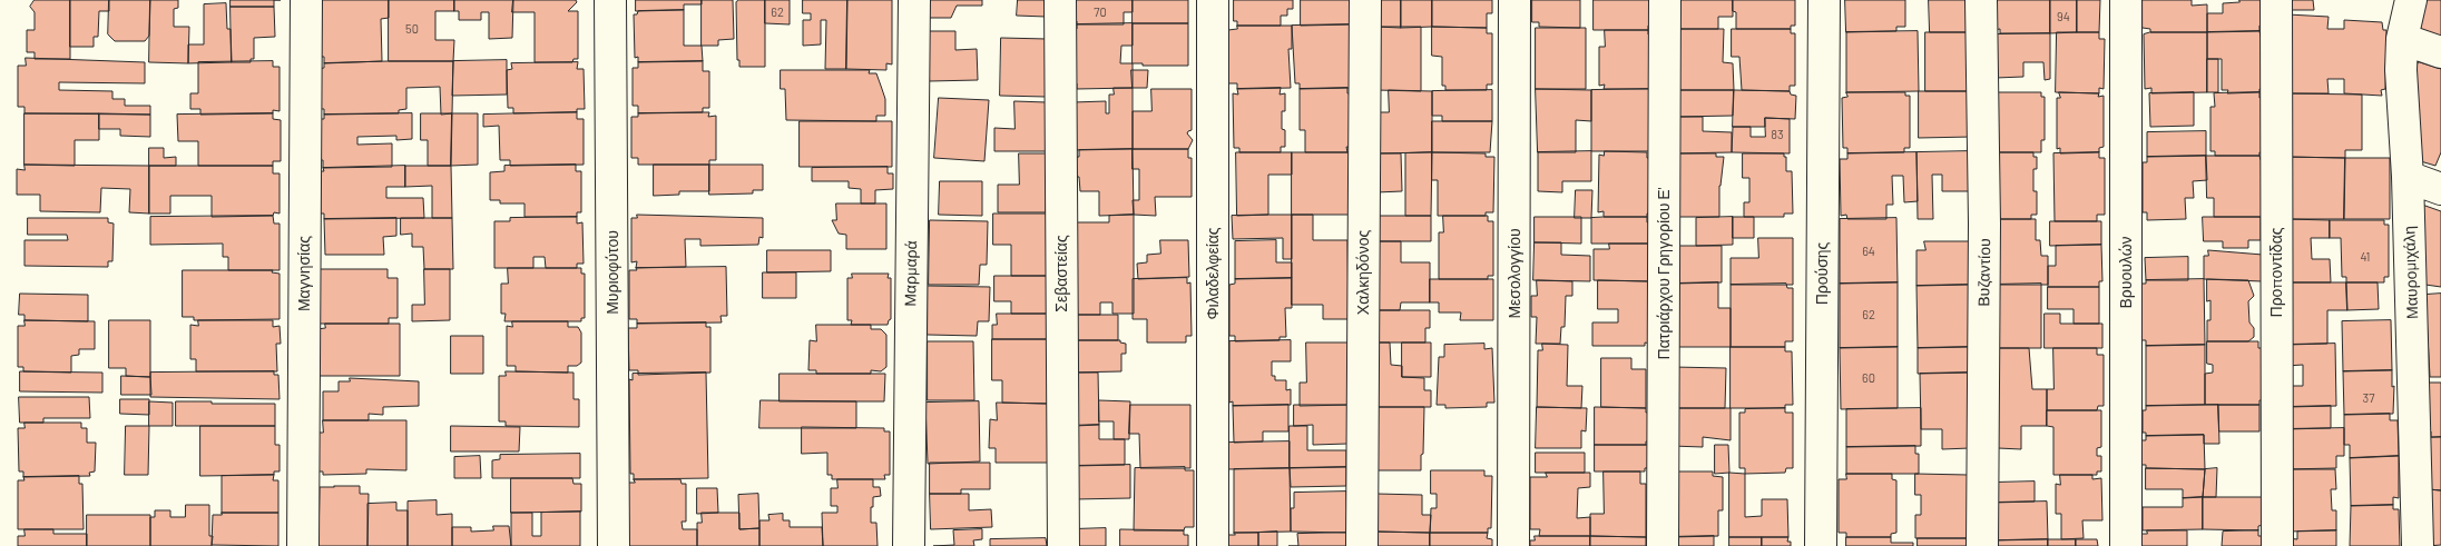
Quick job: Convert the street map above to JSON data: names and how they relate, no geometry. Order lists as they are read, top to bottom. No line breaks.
{"streets":{"street":["Μυριοφύτου","Χαλκηδόνος","Βυζαντίου","Βρυουλών","Προποντίδας","Μαυρομιχάλη","Μαγνησίας","Μαρμαρά","Σεβαστείας","Φιλαδελφείας","Μεσολογγίου","Πατριάρχου Γρηγορίου Ε'","Προύσης"]},"house_numbers":["62","70","94","50","83","64","41","62","60","37"]}
